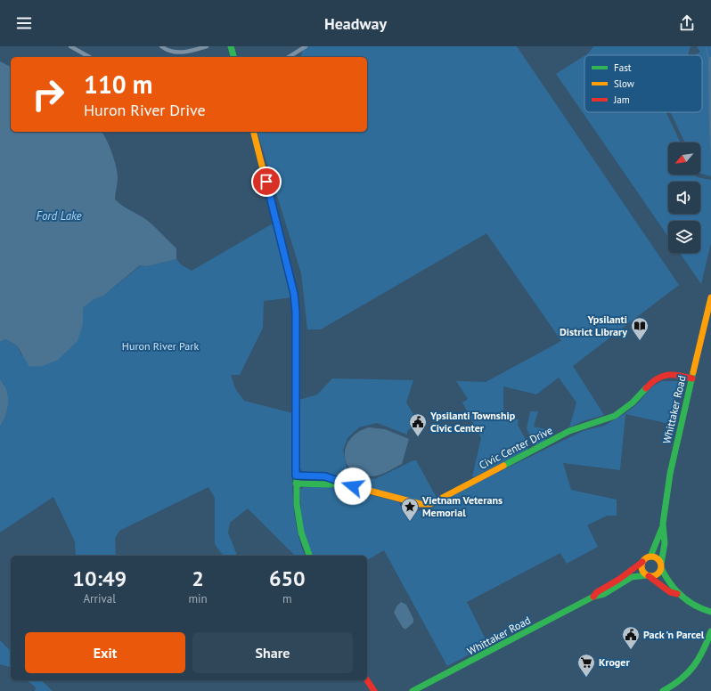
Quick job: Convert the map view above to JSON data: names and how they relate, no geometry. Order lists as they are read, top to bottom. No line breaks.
{"streets":{"main road":["Whittaker Road","Civic Center Drive"]},"crossings":[["Whittaker Road","Civic Center Drive"]],"water":["Ford Lake"],"parks":["Huron River Park"],"places":{"library":["Ypsilanti District Library"],"public building":["Ypsilanti Township Civic Center","Pack 'n Parcel"],"place":["Vietnam Veterans Memorial"],"supermarket":["Kroger"]},"legend":["Fast","Slow","Jam"],"north":"bottom left","page":{"header":"Headway","turn":["110 m","Huron River Drive"],"eta":["10:49","Arrival","2","min","650","m"],"buttons":["Exit","Share"]}}
